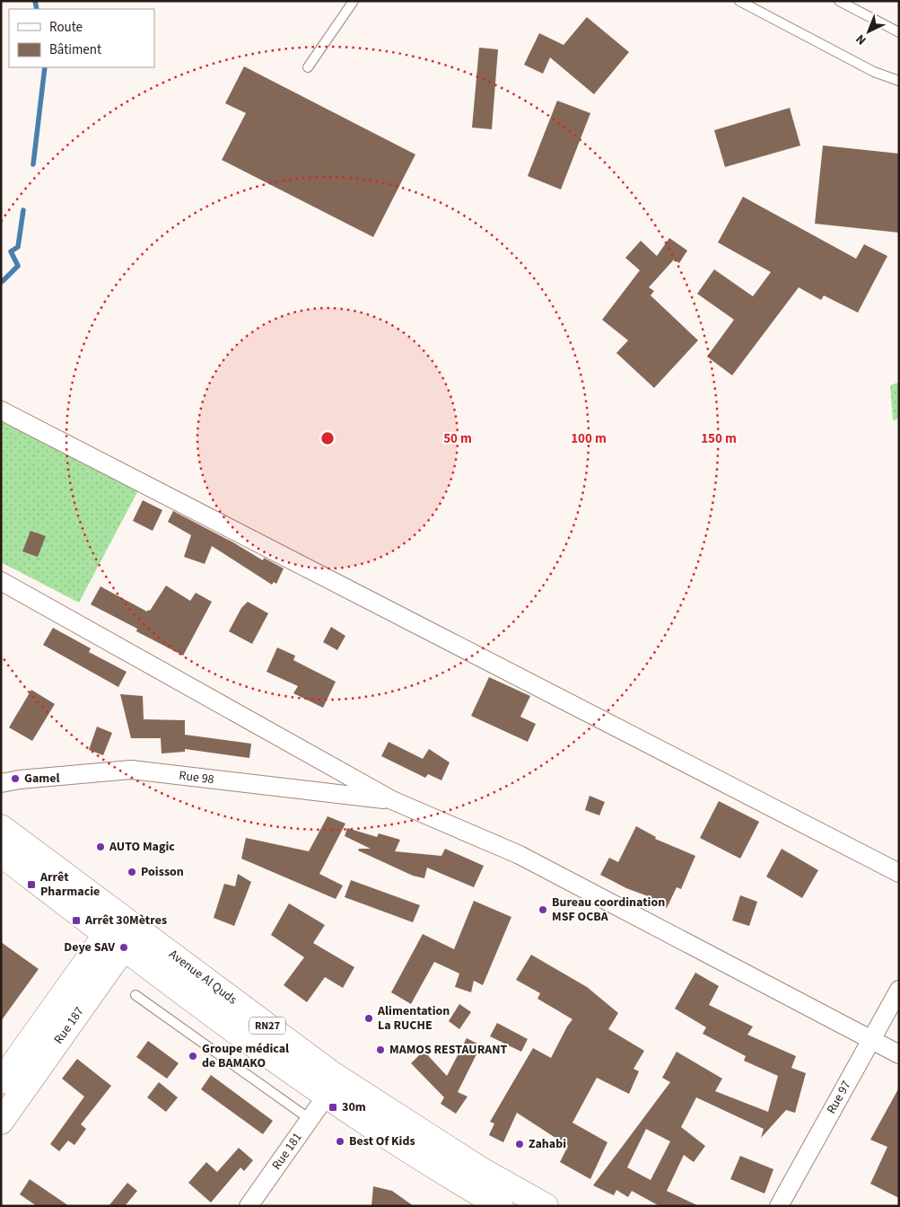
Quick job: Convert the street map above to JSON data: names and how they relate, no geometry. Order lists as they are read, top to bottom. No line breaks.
{"streets":{"main road":["Avenue Al Quds","Rue 187","RN27"],"street":["Rue 98","Rue 97","Rue 181"]},"crossings":[["Avenue Al Quds","Rue 187"],["Avenue Al Quds","Rue 181"]],"places":{"other":["Gamel","AUTO Magic","Poisson","Bureau coordination MSF OCBA","Deye SAV","Alimentation La RUCHE","MAMOS RESTAURANT","Groupe médical de BAMAKO","Best Of Kids","Zahabi"],"transit":["Arrêt Pharmacie","Arrêt 30Mètres","30m"]},"legend":["Route","Bâtiment"],"north":"bottom left","rings":["50 m","100 m","150 m"]}
